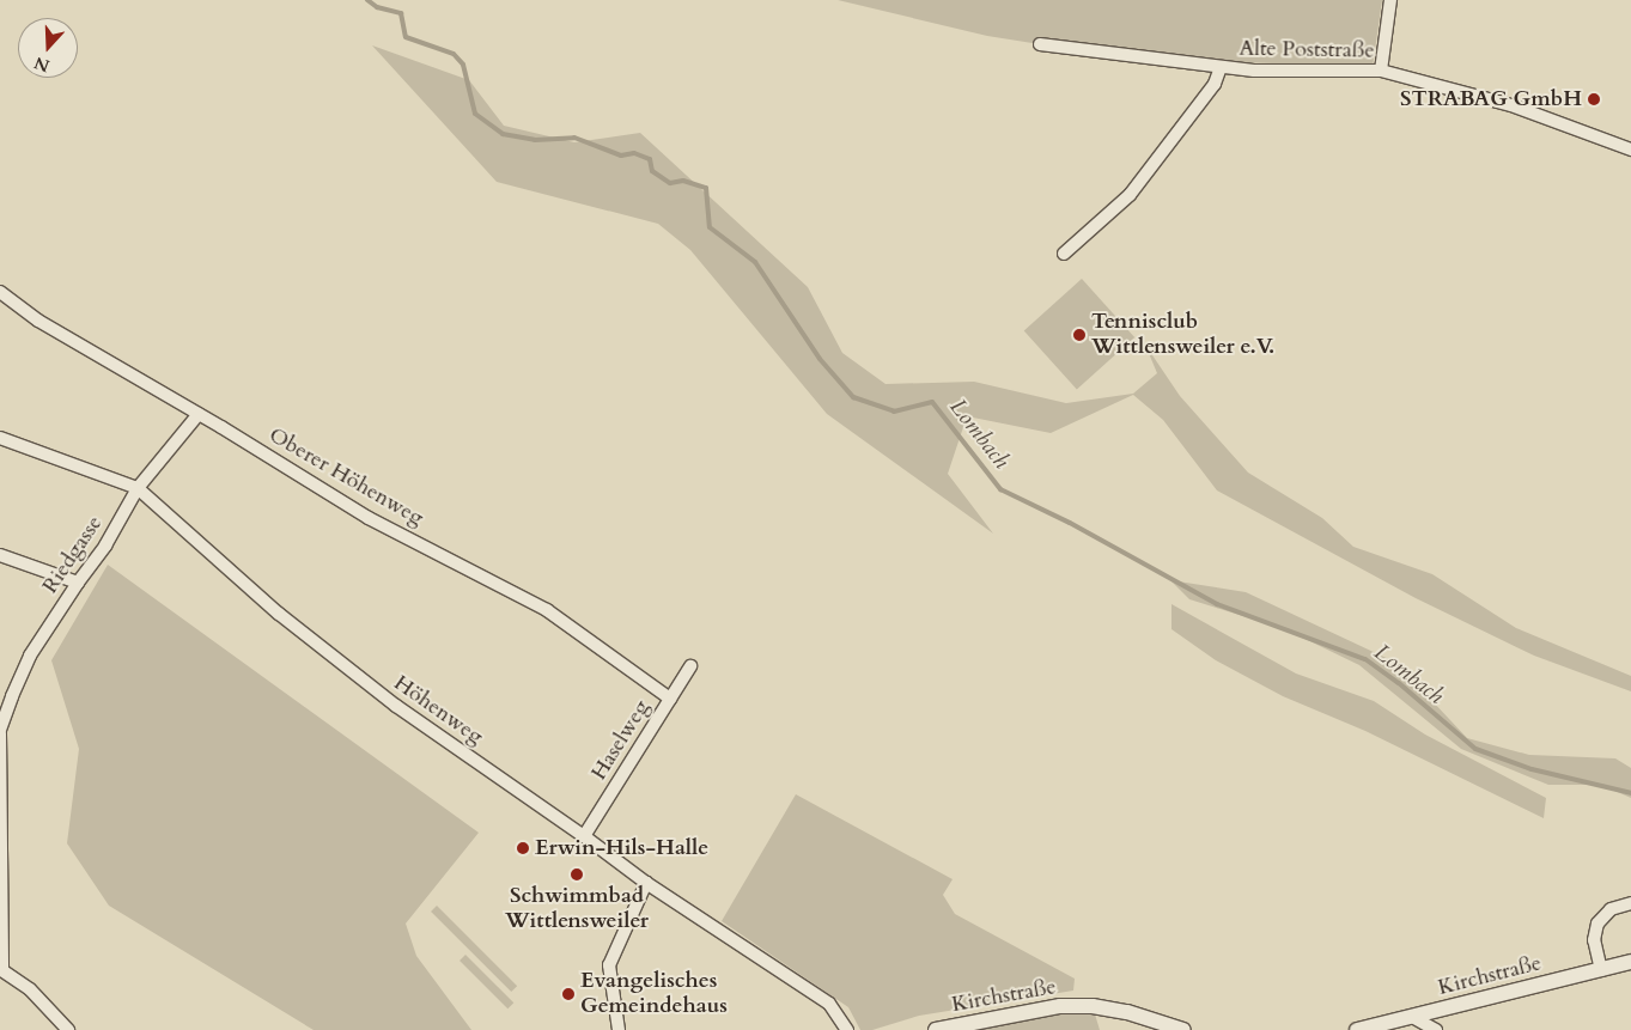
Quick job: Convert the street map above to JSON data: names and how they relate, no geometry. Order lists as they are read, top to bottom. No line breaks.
{"streets":{"street":["Alte Poststraße","Oberer Höhenweg","Riedgasse","Höhenweg","Haselweg","Kirchstraße"]},"crossings":[["Oberer Höhenweg","Riedgasse"],["Oberer Höhenweg","Haselweg"],["Riedgasse","Höhenweg"],["Höhenweg","Haselweg"]],"water":["Lombach"],"places":["STRABAG GmbH","Tennisclub Wittlensweiler e.V.","Erwin-Hils-Halle","Schwimmbad Wittlensweiler","Evangelisches Gemeindehaus"],"north":"bottom"}
